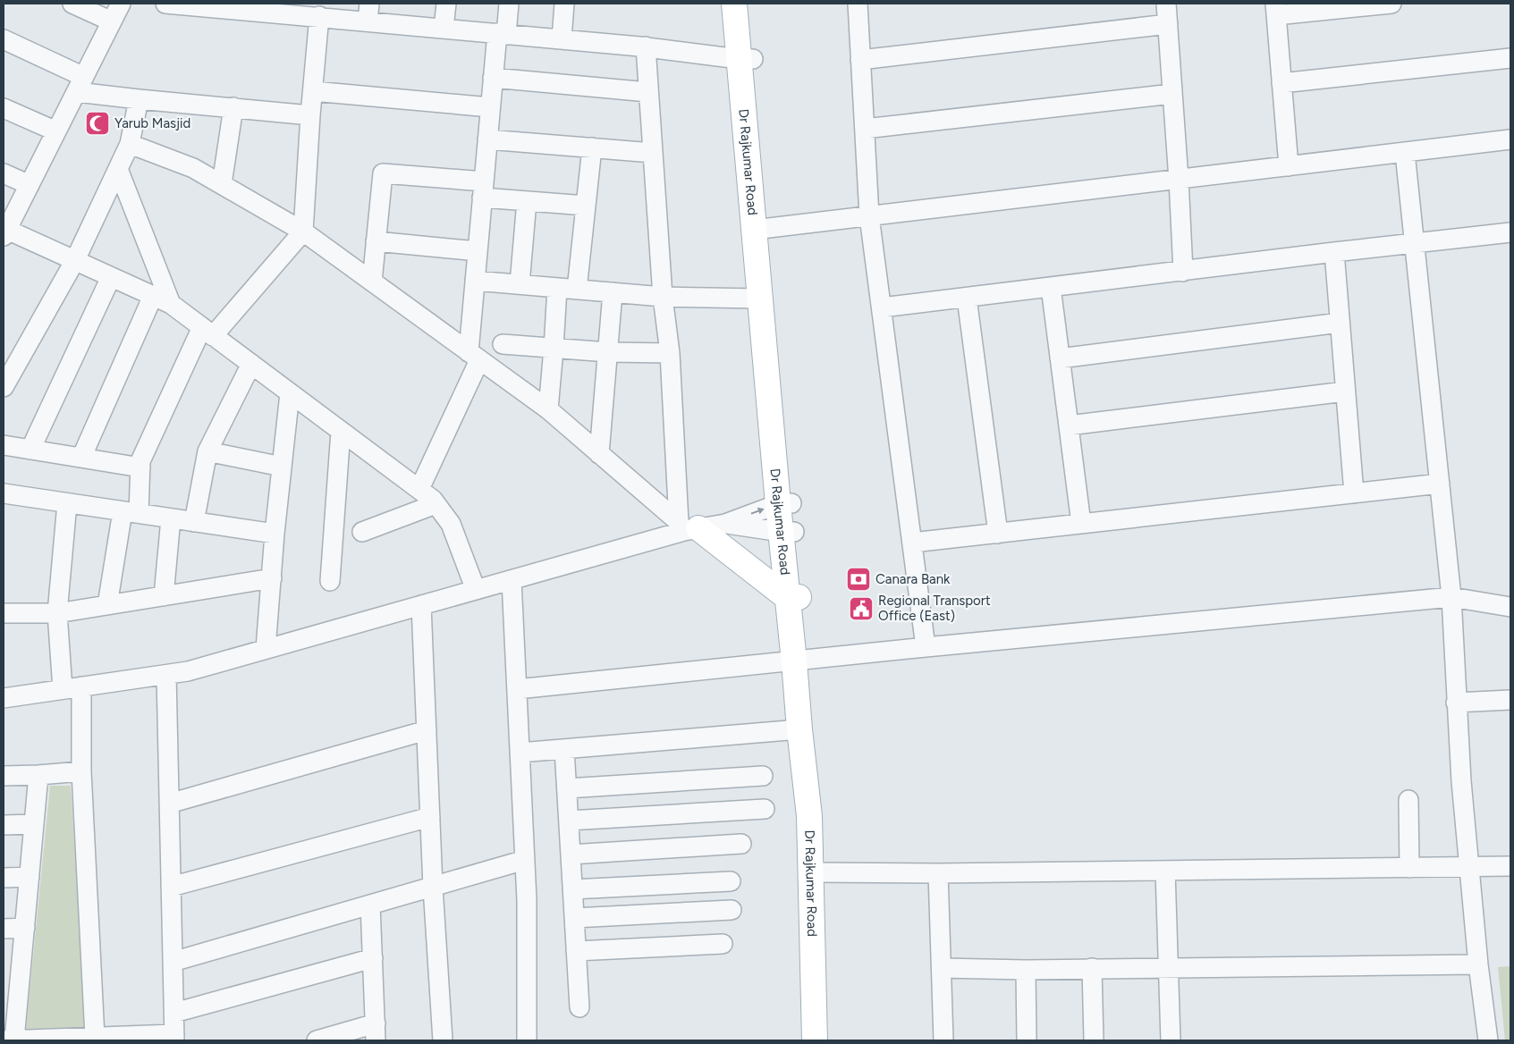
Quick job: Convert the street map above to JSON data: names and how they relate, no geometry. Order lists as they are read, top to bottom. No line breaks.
{"streets":{"main road":["Dr Rajkumar Road"]},"places":{"mosque":["Yarub Masjid"],"bank":["Canara Bank"],"public building":["Regional Transport Office (East)"]}}
